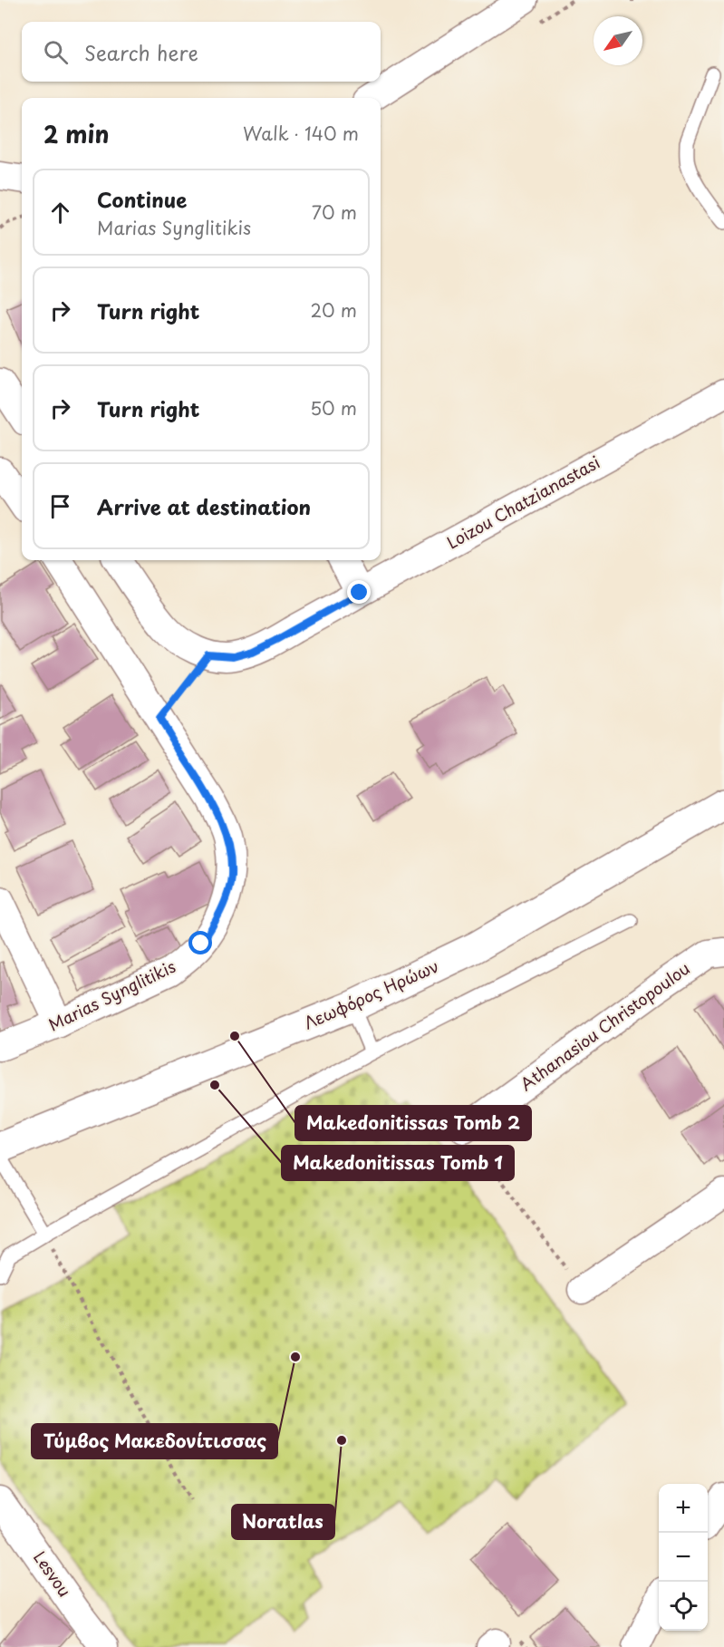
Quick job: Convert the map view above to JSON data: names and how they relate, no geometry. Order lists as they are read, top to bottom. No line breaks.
{"streets":{"main road":["Λεωφόρος Ηρώων"],"street":["Loizou Chatzianastasi","Marias Synglitikis","Athanasiou Christopoulou","Lesvou"]},"places":["Makedonitissas Tomb 2","Makedonitissas Tomb 1","Τύμβος Μακεδονίτισσας","Noratlas"],"north":"bottom left","page":{"search":"Search here","heading":["2 min","Walk · 140 m"],"list":[["Continue","Marias Synglitikis","70 m"],["Turn right","20 m"],["Turn right","50 m"],"Arrive at destination"],"map_buttons":["+","−"]}}
